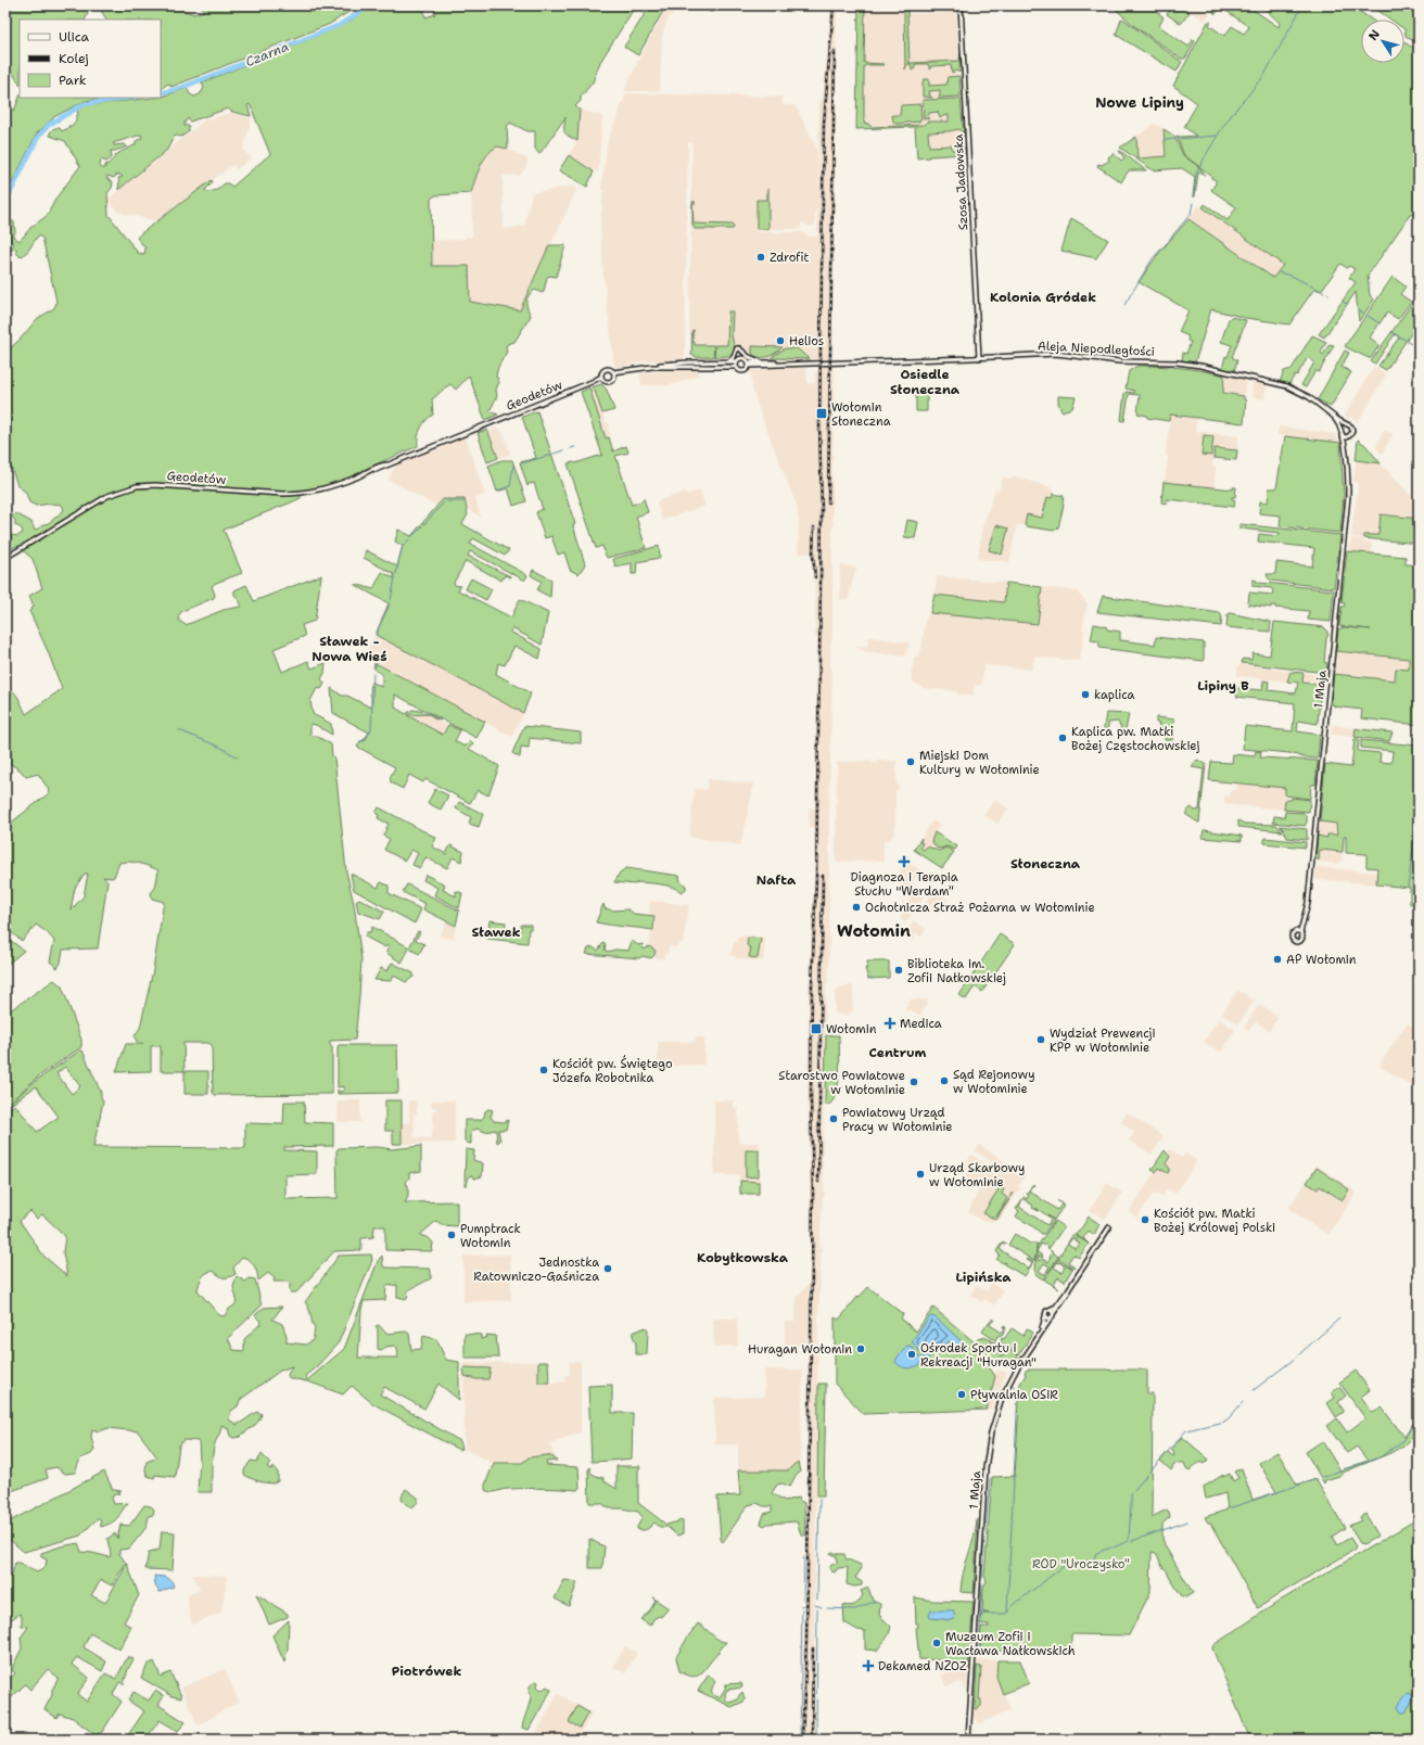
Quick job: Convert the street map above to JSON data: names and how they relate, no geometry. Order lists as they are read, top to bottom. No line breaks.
{"streets":{"main road":["Szosa Jadowska","Aleja Niepodległości","Geodetów","1 Maja"]},"crossings":[["Szosa Jadowska","Aleja Niepodległości"],["Aleja Niepodległości","1 Maja"]],"districts":["Nowe Lipiny","Kolonia Gródek","Osiedle Słoneczna","Sławek - Nowa Wieś","Lipiny B","Słoneczna","Nafta","Wołomin","Sławek","Centrum","Kobyłkowska","Lipińska","Piotrówek"],"water":["Czarna"],"parks":["ROD \"Uroczysko\""],"places":{"other":["Zdrofit","Helios","kaplica","Kaplica pw. Matki Bożej Częstochowskiej","Miejski Dom Kultury w Wołominie","Ochotnicza Straż Pożarna w Wołominie","AP Wołomin","Biblioteka im. Zofii Nałkowskiej","Wydział Prewencji KPP w Wołominie","Kościół pw. Świętego Józefa Robotnika","Sąd Rejonowy w Wołominie","Starostwo Powiatowe w Wołominie","Powiatowy Urząd Pracy w Wołominie","Urząd Skarbowy w Wołominie","Kościół pw. Matki Bożej Królowej Polski","Pumptrack Wołomin","Jednostka Ratowniczo-Gaśnicza","Huragan Wołomin","Ośrodek Sportu i Rekreacji \"Huragan\"","Pływalnia OSiR","Muzeum Zofii i Wacława Nałkowskich"],"transit":["Wołomin Słoneczna","Wołomin"],"health":["Diagnoza i Terapia Słuchu \"Werdam\"","Medica","Dekamed NZOZ"]},"legend":["Ulica","Kolej","Park"],"north":"top left"}
